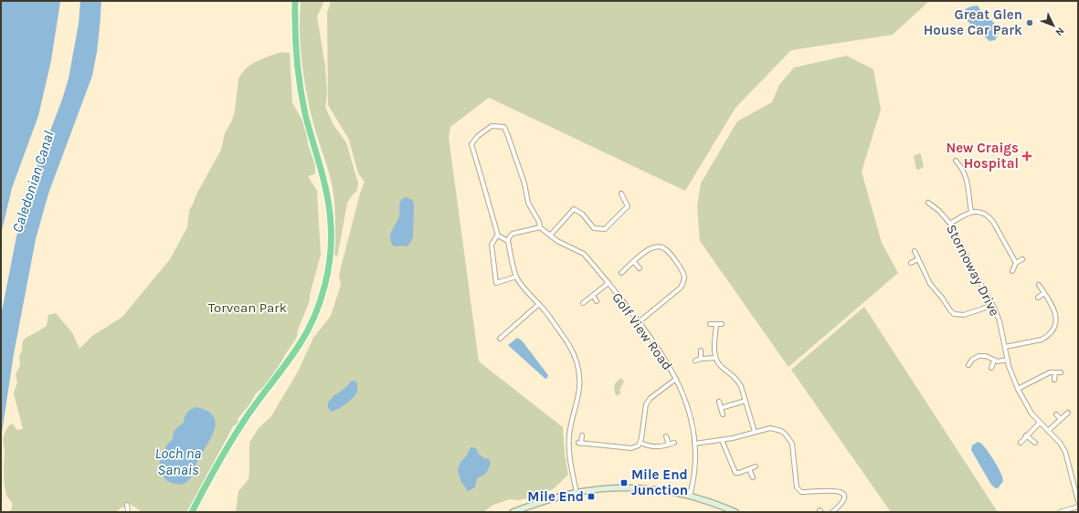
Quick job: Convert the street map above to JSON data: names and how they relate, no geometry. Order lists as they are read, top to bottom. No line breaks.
{"streets":{"street":["Stornoway Drive","Golf View Road"]},"water":["Caledonian Canal","Loch na Sanais"],"parks":["Torvean Park"],"places":{"other":["Great Glen House Car Park"],"health":["New Craigs Hospital"],"transit":["Mile End Junction","Mile End"]},"north":"bottom right"}
